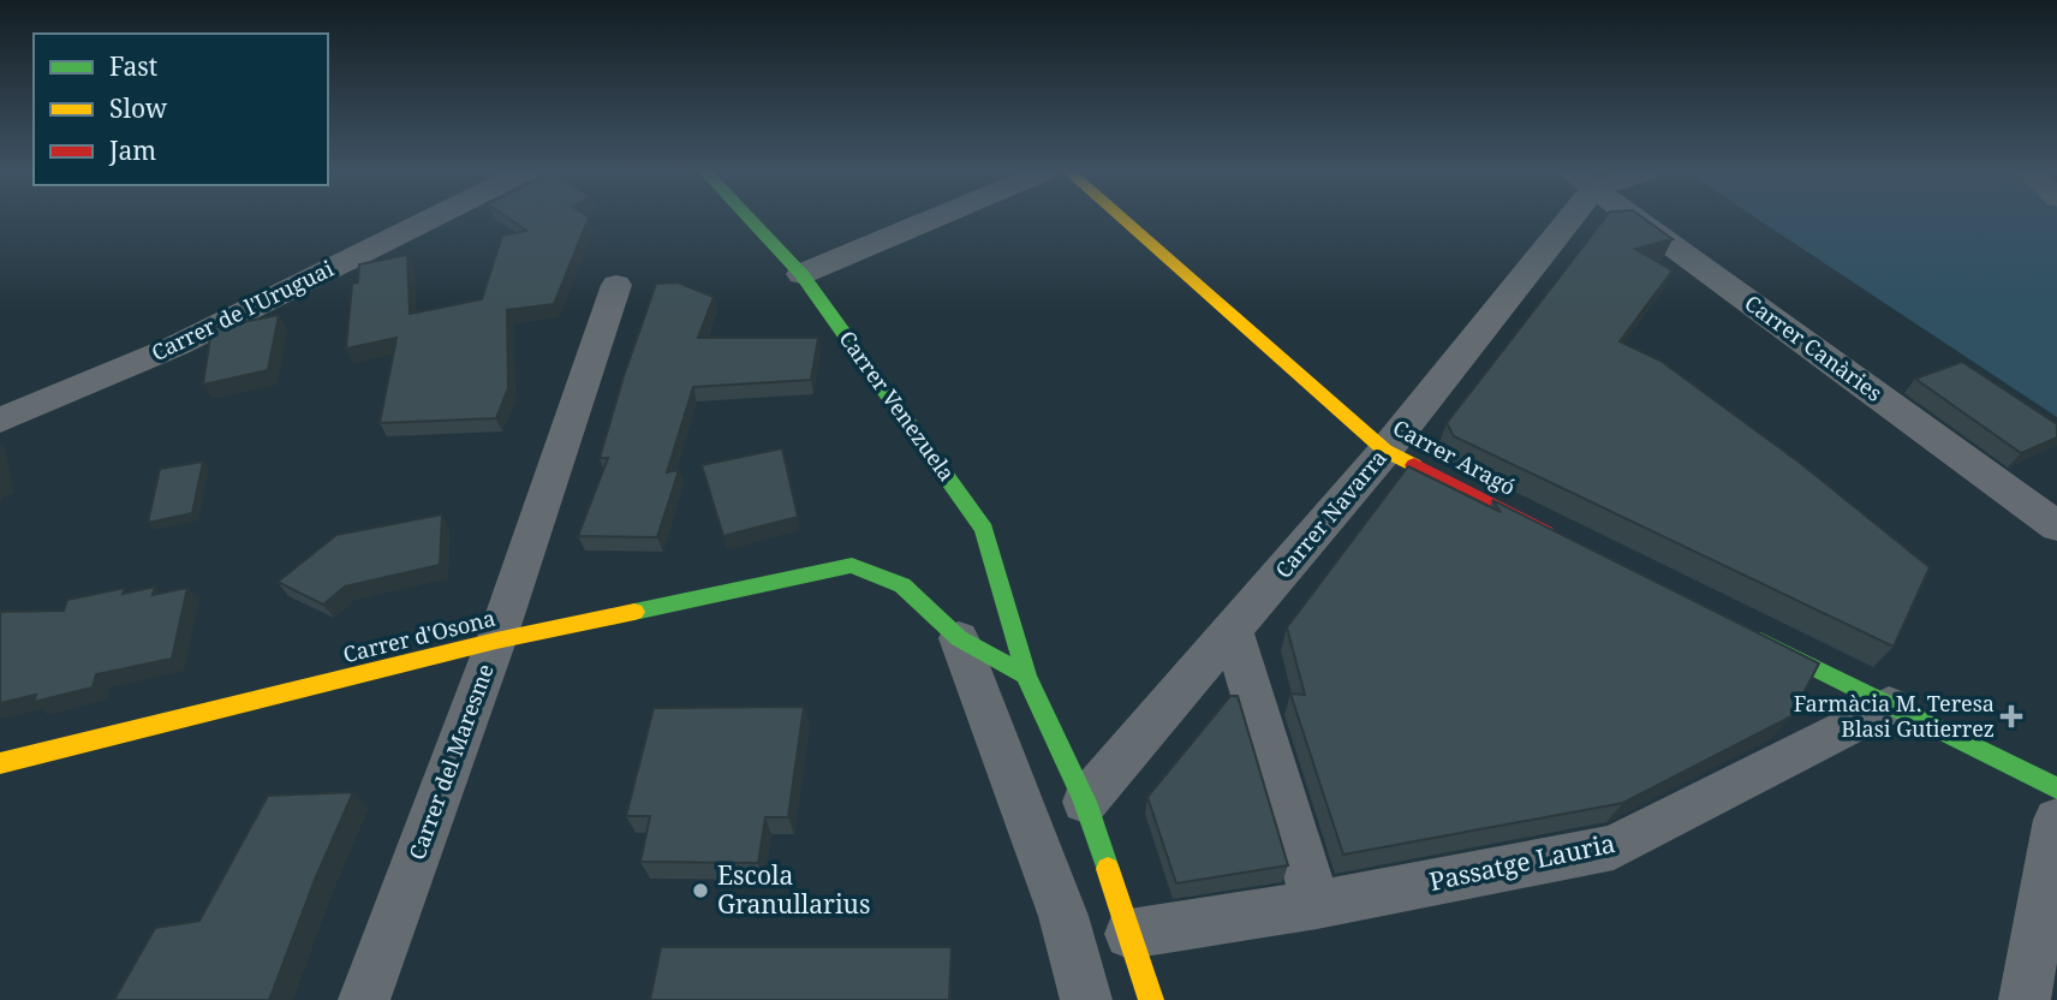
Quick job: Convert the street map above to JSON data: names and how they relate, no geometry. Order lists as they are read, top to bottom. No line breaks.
{"streets":{"street":["Carrer de l'Uruguai","Carrer Canàries","Carrer Venezuela","Carrer Aragó","Carrer Navarra","Carrer d'Osona","Carrer del Maresme","Passatge Lauria"]},"crossings":[["Carrer Venezuela","Carrer Navarra"],["Carrer Venezuela","Passatge Lauria"],["Carrer Aragó","Carrer Navarra"],["Carrer d'Osona","Carrer del Maresme"]],"places":{"health":["Farmàcia M. Teresa Blasi Gutierrez"],"other":["Escola Granullarius"]},"legend":["Fast","Slow","Jam"]}
